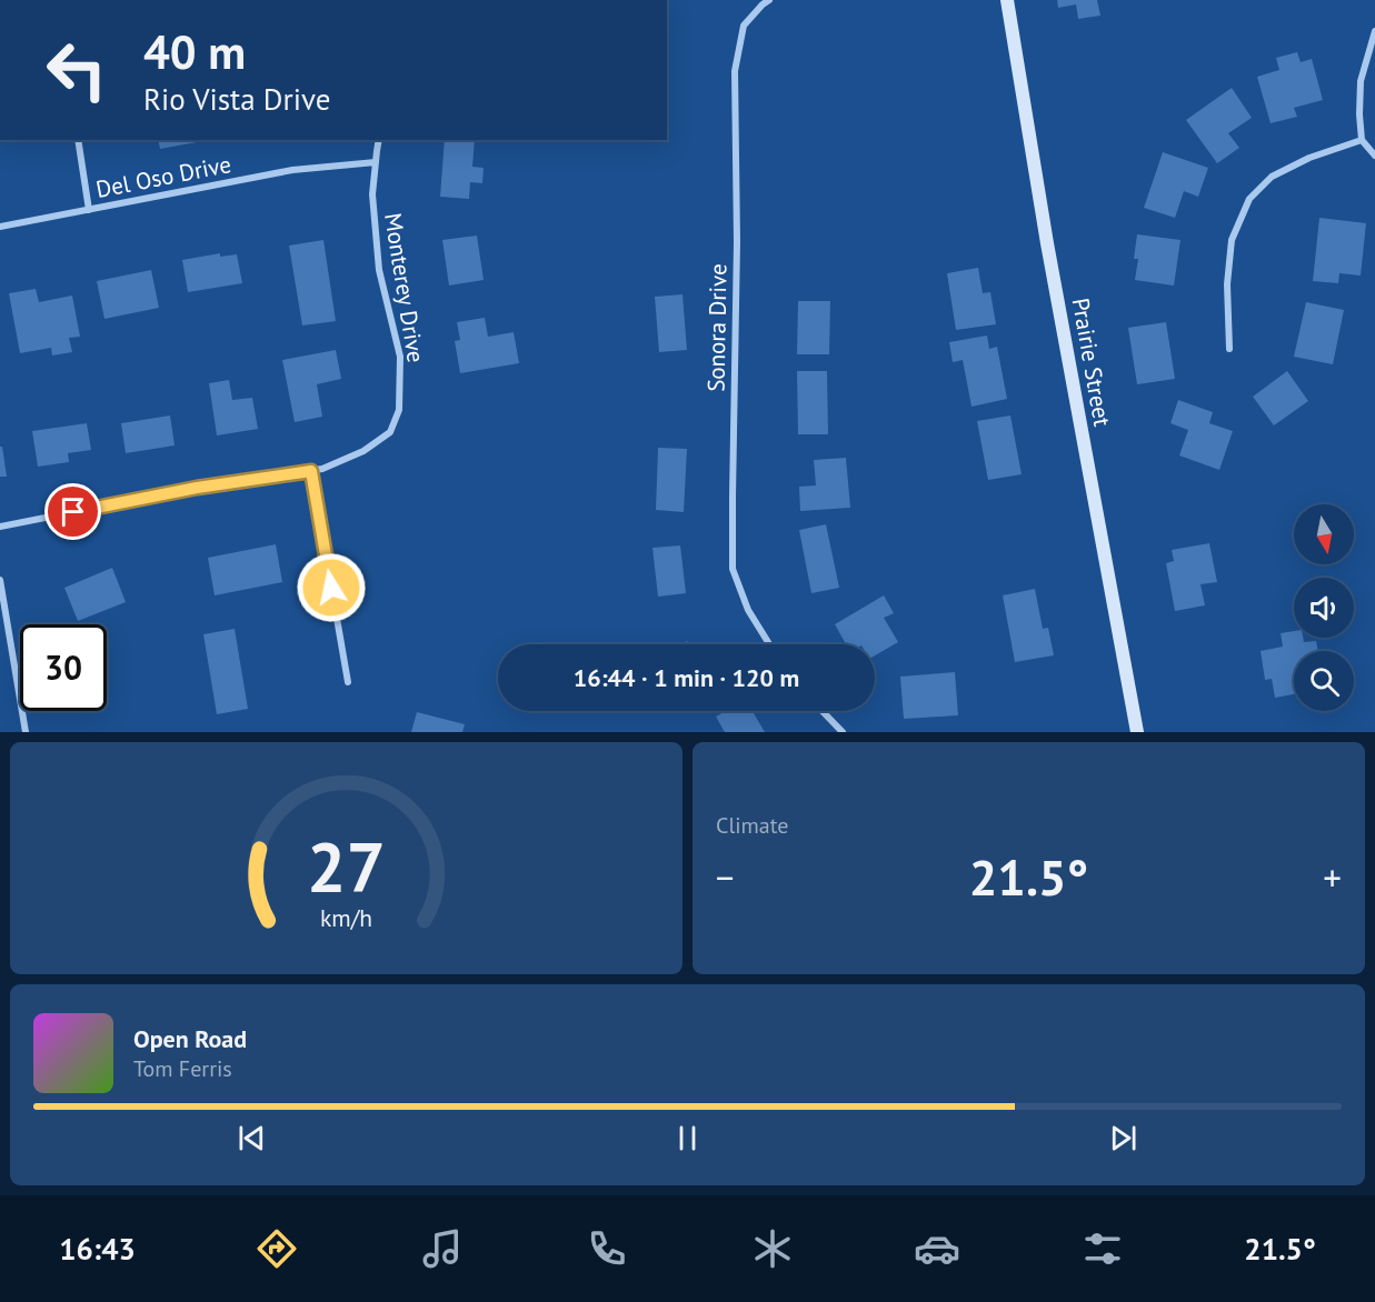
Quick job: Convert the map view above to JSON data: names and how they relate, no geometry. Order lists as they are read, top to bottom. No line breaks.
{"streets":{"street":["Del Oso Drive","Monterey Drive","Sonora Drive","Prairie Street"]},"crossings":[["Del Oso Drive","Monterey Drive"]],"north":"bottom","page":{"turn":["40 m","Rio Vista Drive"],"limit":"30","trip":"16:44 · 1 min · 120 m","tile":"Climate","heat":["−","21.5°","+"],"song":["Open Road","Tom Ferris"],"tabs":["16:43","21.5°"],"gauge":["27","km/h"]}}
